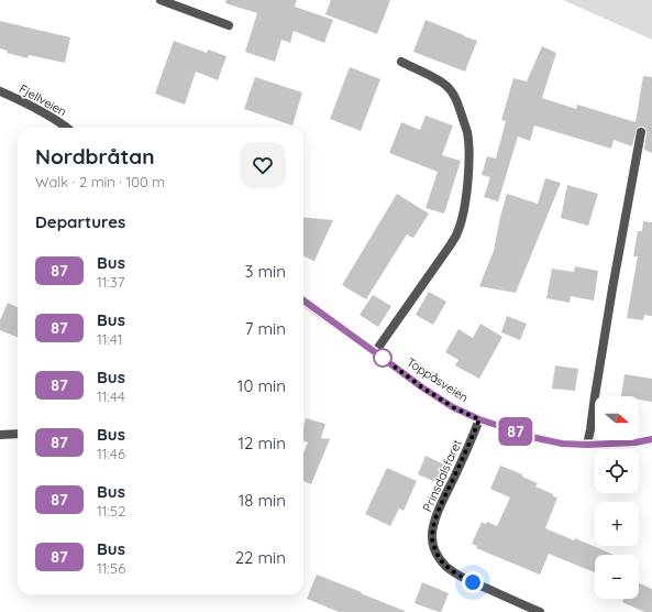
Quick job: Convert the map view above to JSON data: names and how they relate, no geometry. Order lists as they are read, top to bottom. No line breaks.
{"streets":{"street":["Fjellveien","Toppåsveien","Prinsdalsfaret"]},"crossings":[["Toppåsveien","Prinsdalsfaret"]],"lines":["bus line 87"],"north":"right","page":{"on_map":"87","heading":[["Nordbråtan","Walk · 2 min · 100 m"],"Departures"],"list":[{"mark":"87","name":"Bus","note":"11:37","value":"3 min"},{"mark":"87","name":"Bus","note":"11:41","value":"7 min"},{"mark":"87","name":"Bus","note":"11:44","value":"10 min"},{"mark":"87","name":"Bus","note":"11:46","value":"12 min"},{"mark":"87","name":"Bus","note":"11:52","value":"18 min"},{"mark":"87","name":"Bus","note":"11:56","value":"22 min"}],"map_buttons":["+","−"]}}
